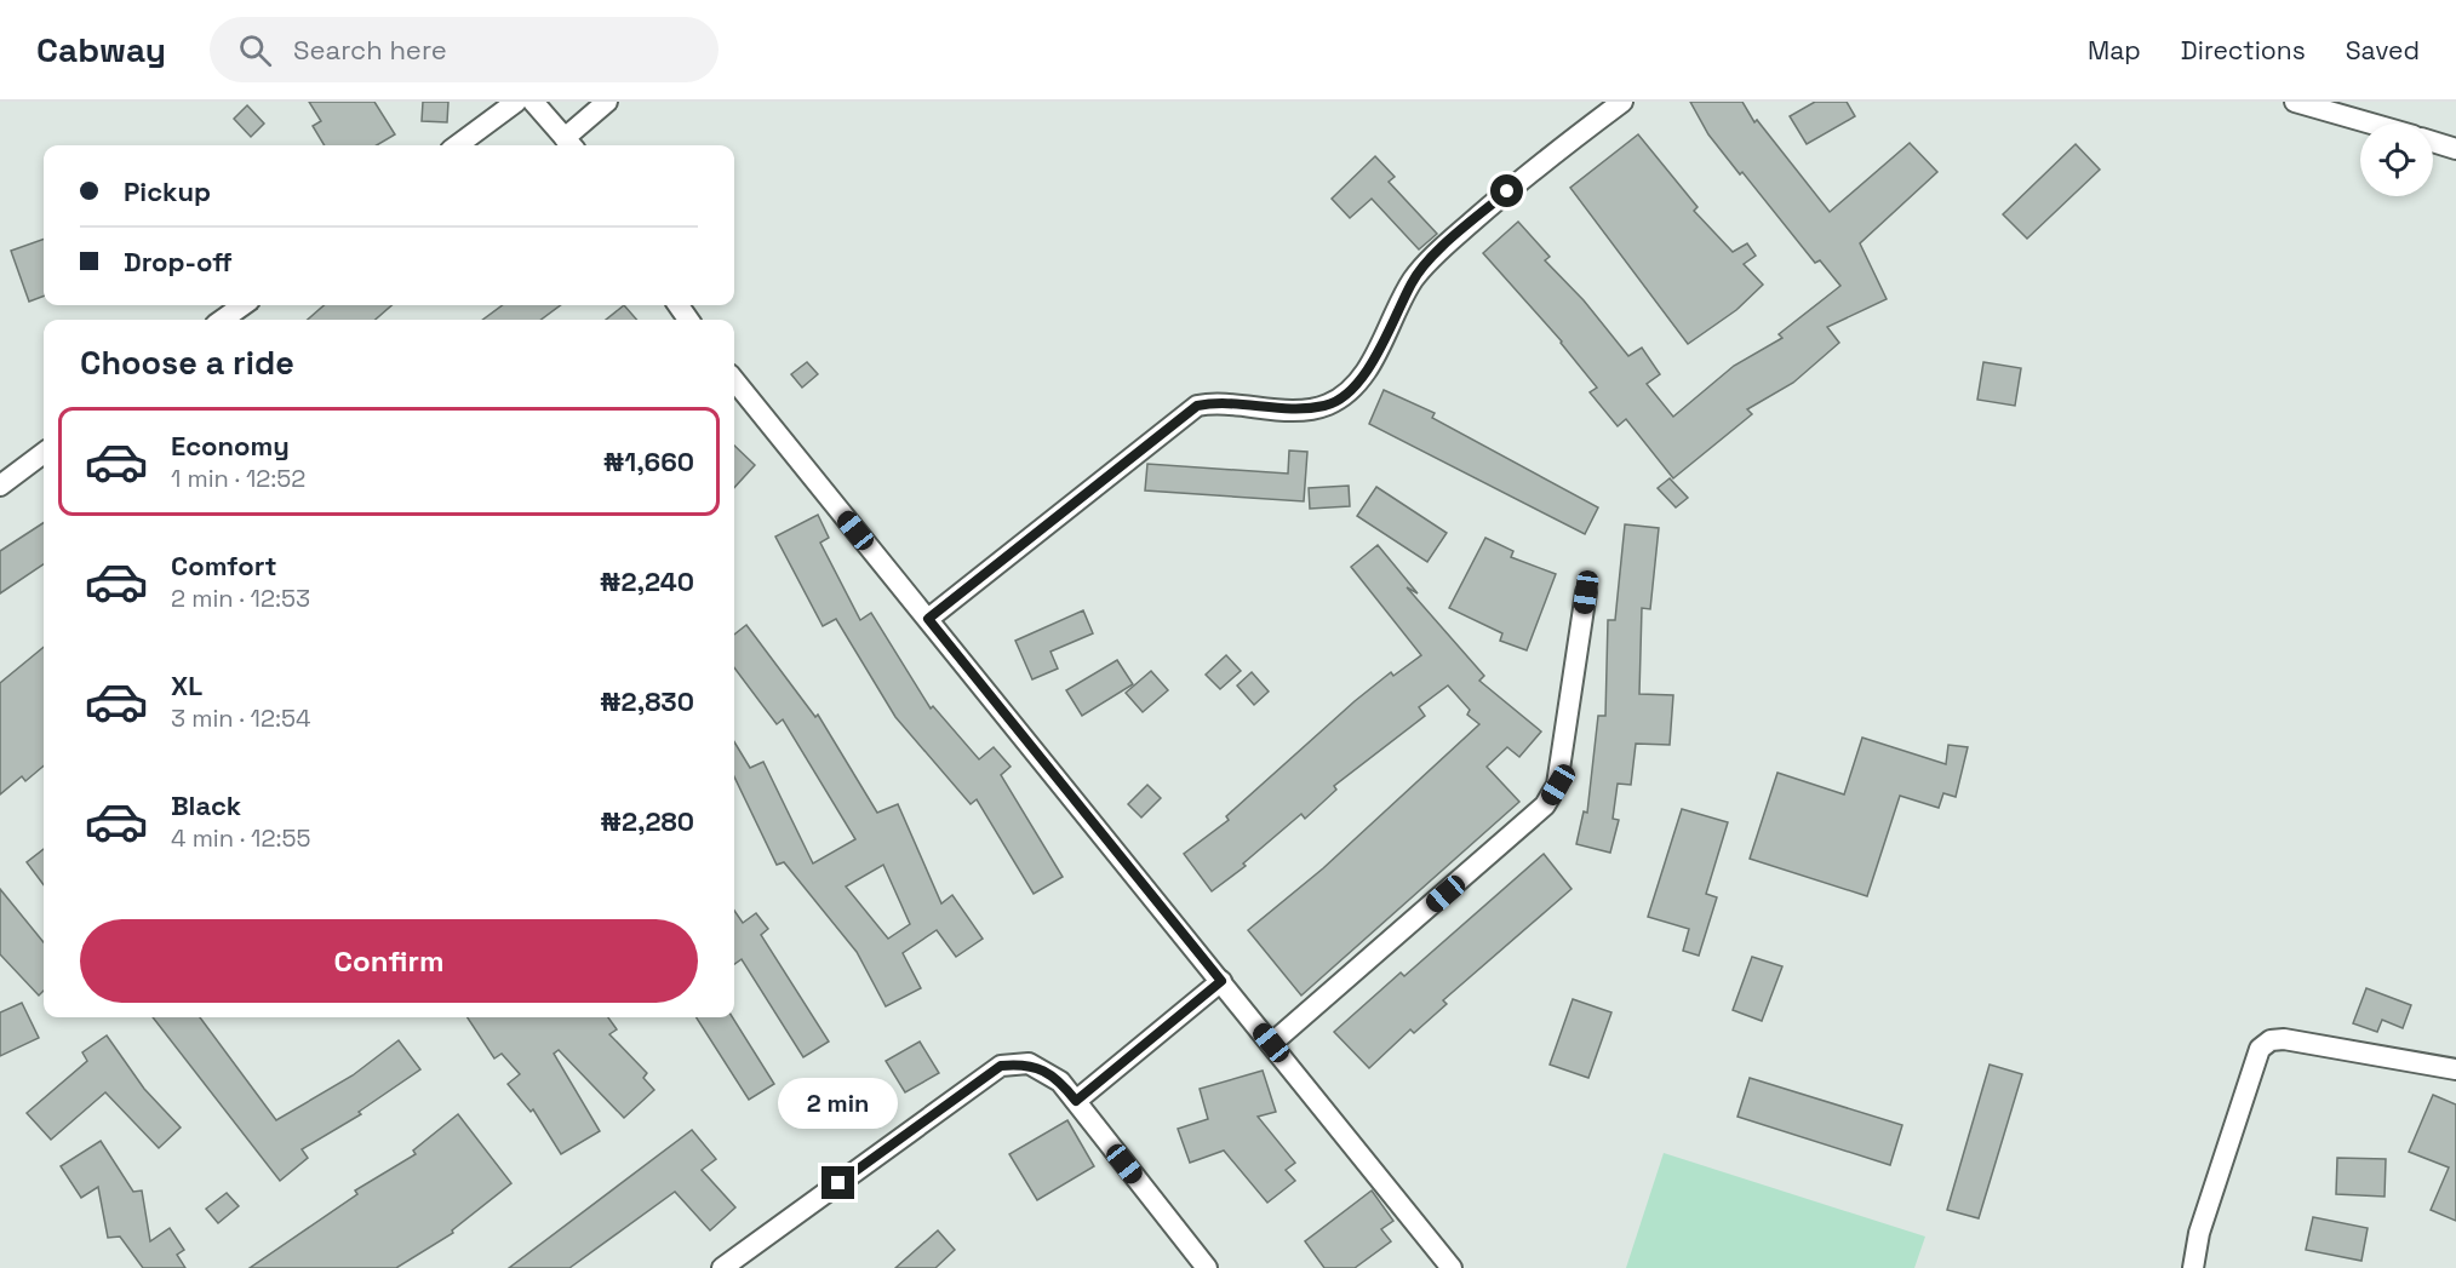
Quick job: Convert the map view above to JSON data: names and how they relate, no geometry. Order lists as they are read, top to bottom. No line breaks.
{"page":{"header":"Cabway","search":"Search here","nav":["Map","Directions","Saved"],"banner":["Pickup","Drop-off"],"heading":"Choose a ride","list":[{"name":"Economy","note":"1 min · 12:52","value":"₦1,660"},{"name":"Comfort","note":"2 min · 12:53","value":"₦2,240"},{"name":"XL","note":"3 min · 12:54","value":"₦2,830"},{"name":"Black","note":"4 min · 12:55","value":"₦2,280"}],"buttons":"Confirm","bubble":"2 min"}}
